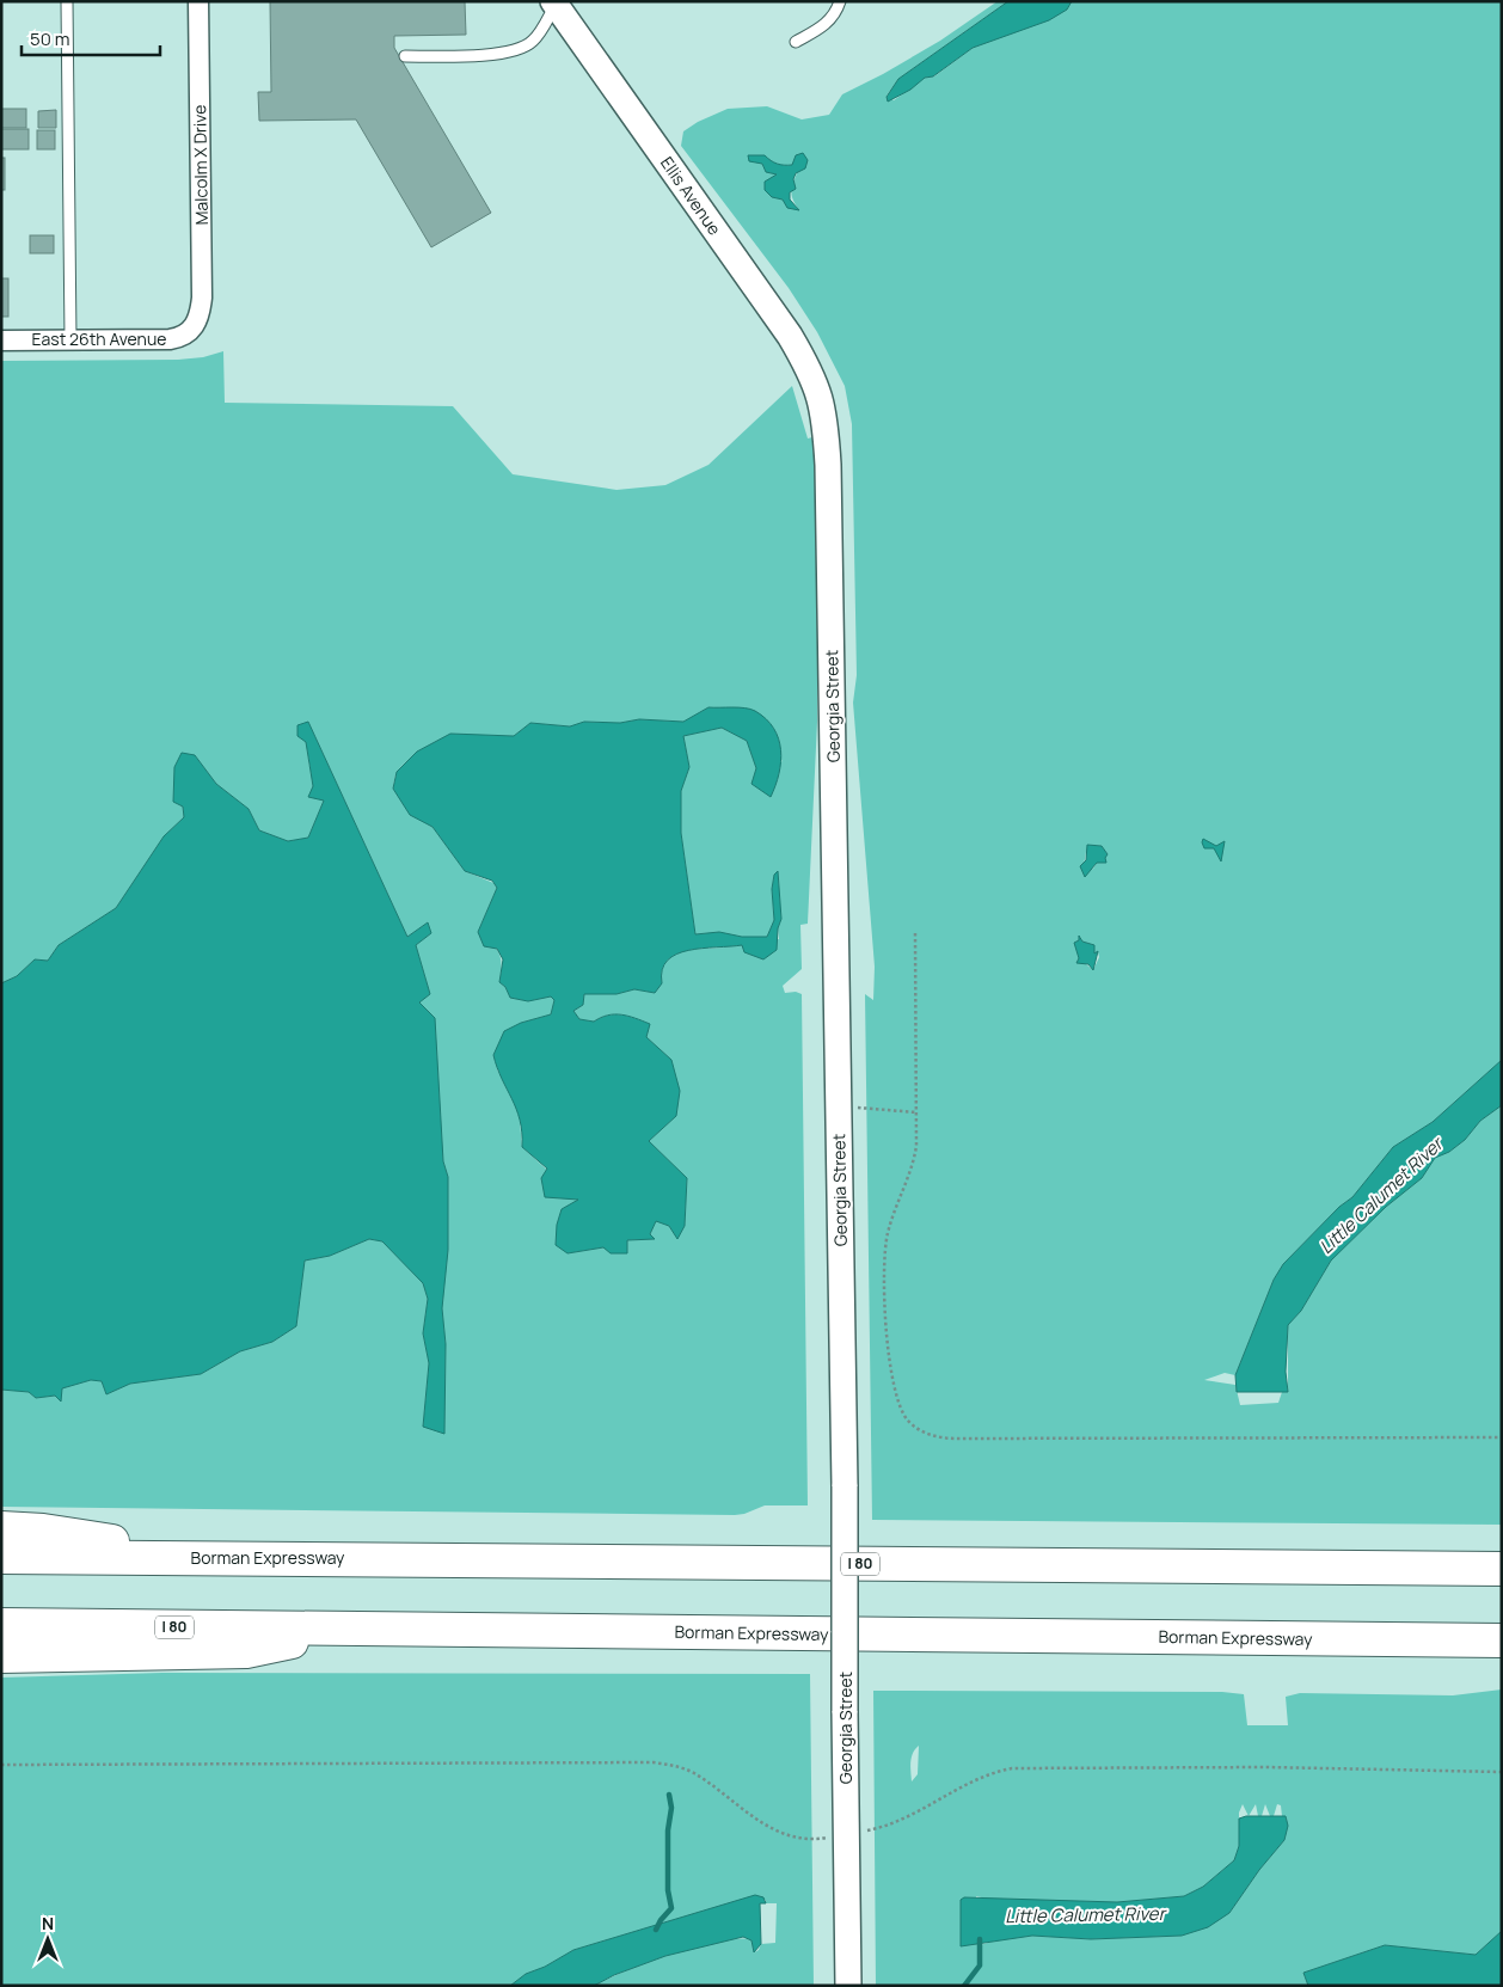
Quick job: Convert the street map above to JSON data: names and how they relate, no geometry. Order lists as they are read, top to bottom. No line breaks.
{"streets":{"highway":["Borman Expressway","I 80"],"street":["Malcolm X Drive","Ellis Avenue","East 26th Avenue","Georgia Street"]},"crossings":[["Malcolm X Drive","East 26th Avenue"],["Ellis Avenue","Georgia Street"]],"water":["Little Calumet River"],"scale_bar":"50 m","north":"top"}
